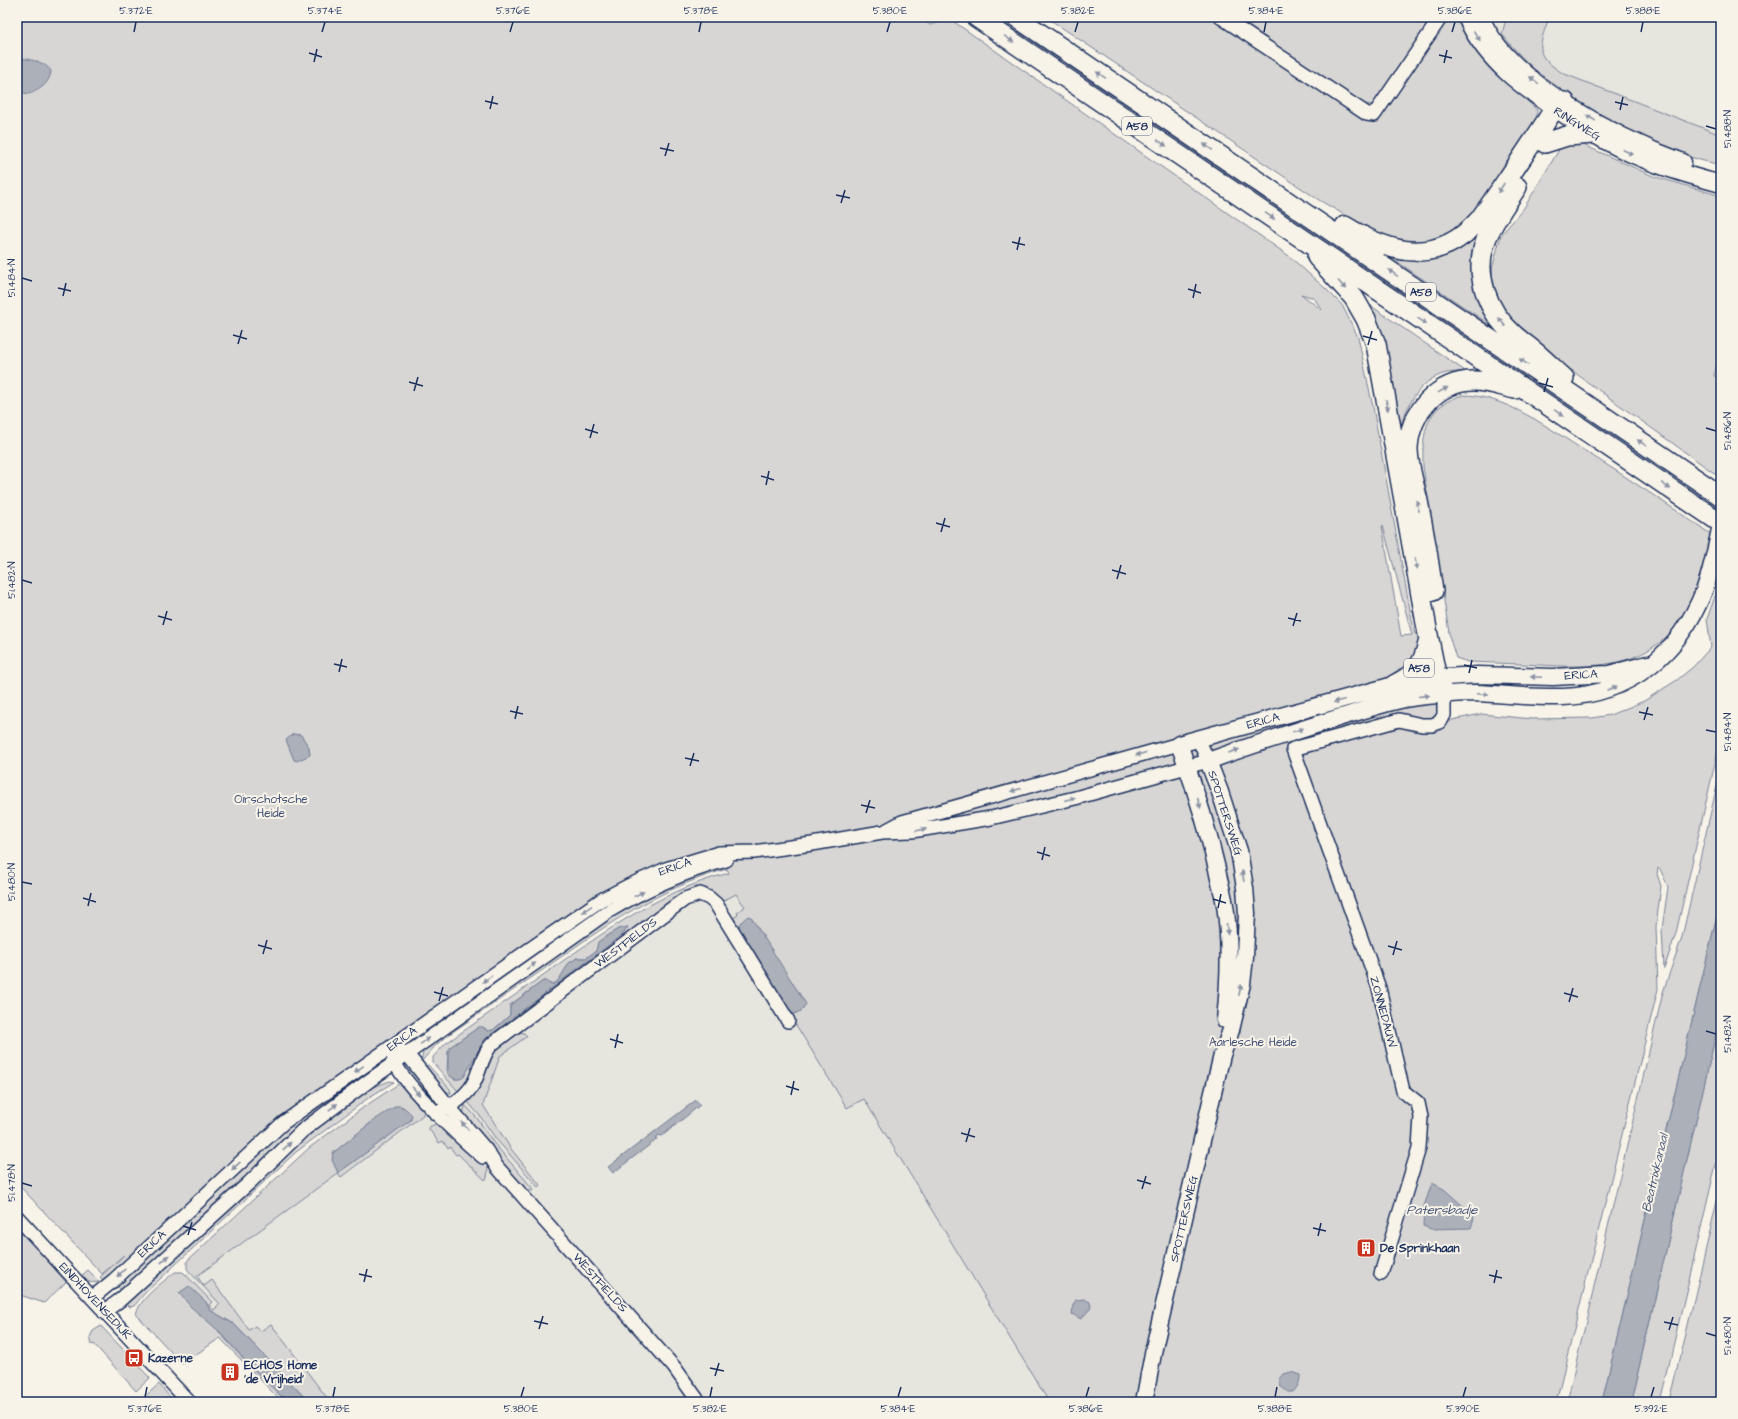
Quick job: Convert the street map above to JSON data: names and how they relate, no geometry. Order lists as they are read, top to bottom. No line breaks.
{"streets":{"highway":["A58"],"main road":["RINGWEG","ERICA","SPOTTERSWEG"],"street":["WESTFIELDS","ZONNEDAUW","EINDHOVENSEDIJK"]},"crossings":[["RINGWEG","A58"],["A58","ERICA"],["A58","ZONNEDAUW"],["ERICA","SPOTTERSWEG"],["ERICA","WESTFIELDS"],["ERICA","ZONNEDAUW"],["ERICA","EINDHOVENSEDIJK"]],"water":["Beatrixkanaal","Patersbadje"],"parks":["Oirschotsche Heide","Aarlesche Heide"],"places":{"building":["De Sprinkhaan","ECHOS Home 'de Vrijheid'"],"bus stop":["Kazerne"]},"coordinates":["5.372°E","5.374°E","5.376°E","5.378°E","5.380°E","5.382°E","5.384°E","5.386°E","5.388°E","51.488°N","51.484°N","51.486°N","51.482°N","51.480°N","51.478°N","5.390°E","5.392°E"]}
